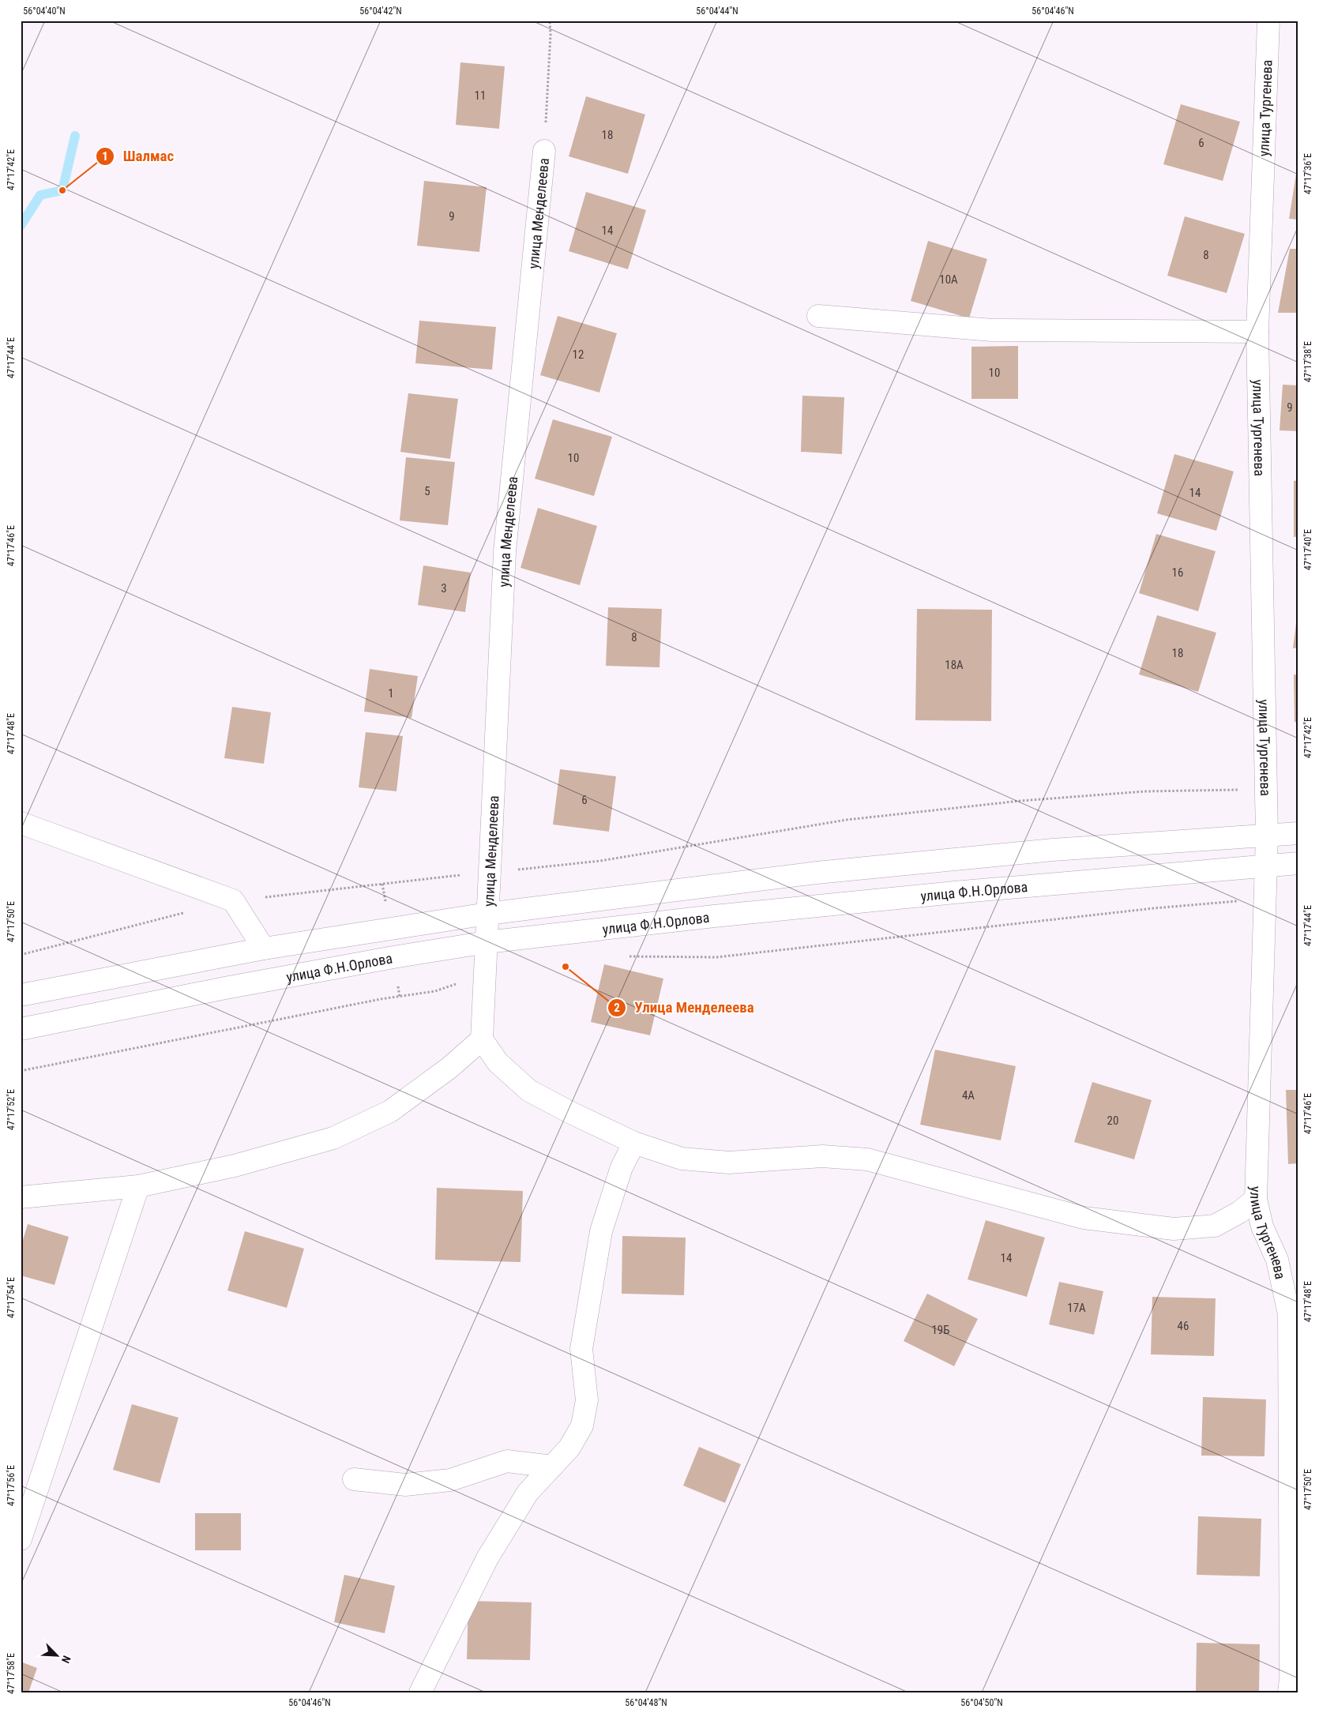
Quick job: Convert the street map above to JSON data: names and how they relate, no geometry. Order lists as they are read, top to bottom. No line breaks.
{"streets":{"street":["улица Тургенева","улица Менделеева","улица Ф.Н.Орлова"]},"crossings":[["улица Тургенева","улица Ф.Н.Орлова"],["улица Менделеева","улица Ф.Н.Орлова"]],"places":["Шалмас","Улица Менделеева"],"house_numbers":["11","18","6","9","14","8","10А","12","10","9","10","5","14","16","3","8","18","18А","1","6","4А","20","14","17А","46","19Б"],"north":"bottom right","coordinates":["56°04'40\"N","56°04'42\"N","56°04'44\"N","56°04'46\"N","47°17'42\"E","47°17'36\"E","47°17'44\"E","47°17'38\"E","47°17'46\"E","47°17'40\"E","47°17'48\"E","47°17'50\"E","47°17'52\"E","47°17'54\"E","47°17'56\"E","47°17'58\"E","56°04'48\"N","56°04'50\"N"]}
